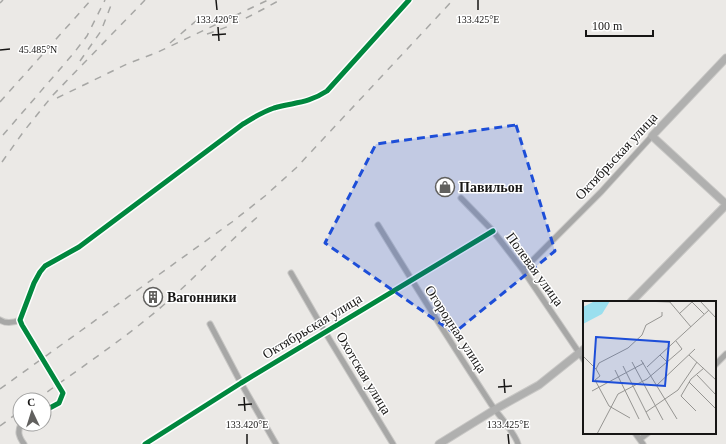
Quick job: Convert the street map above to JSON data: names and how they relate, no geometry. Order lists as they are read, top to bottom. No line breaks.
{"streets":{"main road":["Октябрьская улица"],"street":["Полевая улица","Огородная улица","Охотская улица"]},"crossings":[["Октябрьская улица","Полевая улица"],["Октябрьская улица","Огородная улица"],["Октябрьская улица","Охотская улица"]],"places":{"shop":["Павильон"],"building":["Вагонники"]},"scale_bar":"100 m","north":"top","coordinates":["133.420°E","133.425°E","45.485°N"]}
